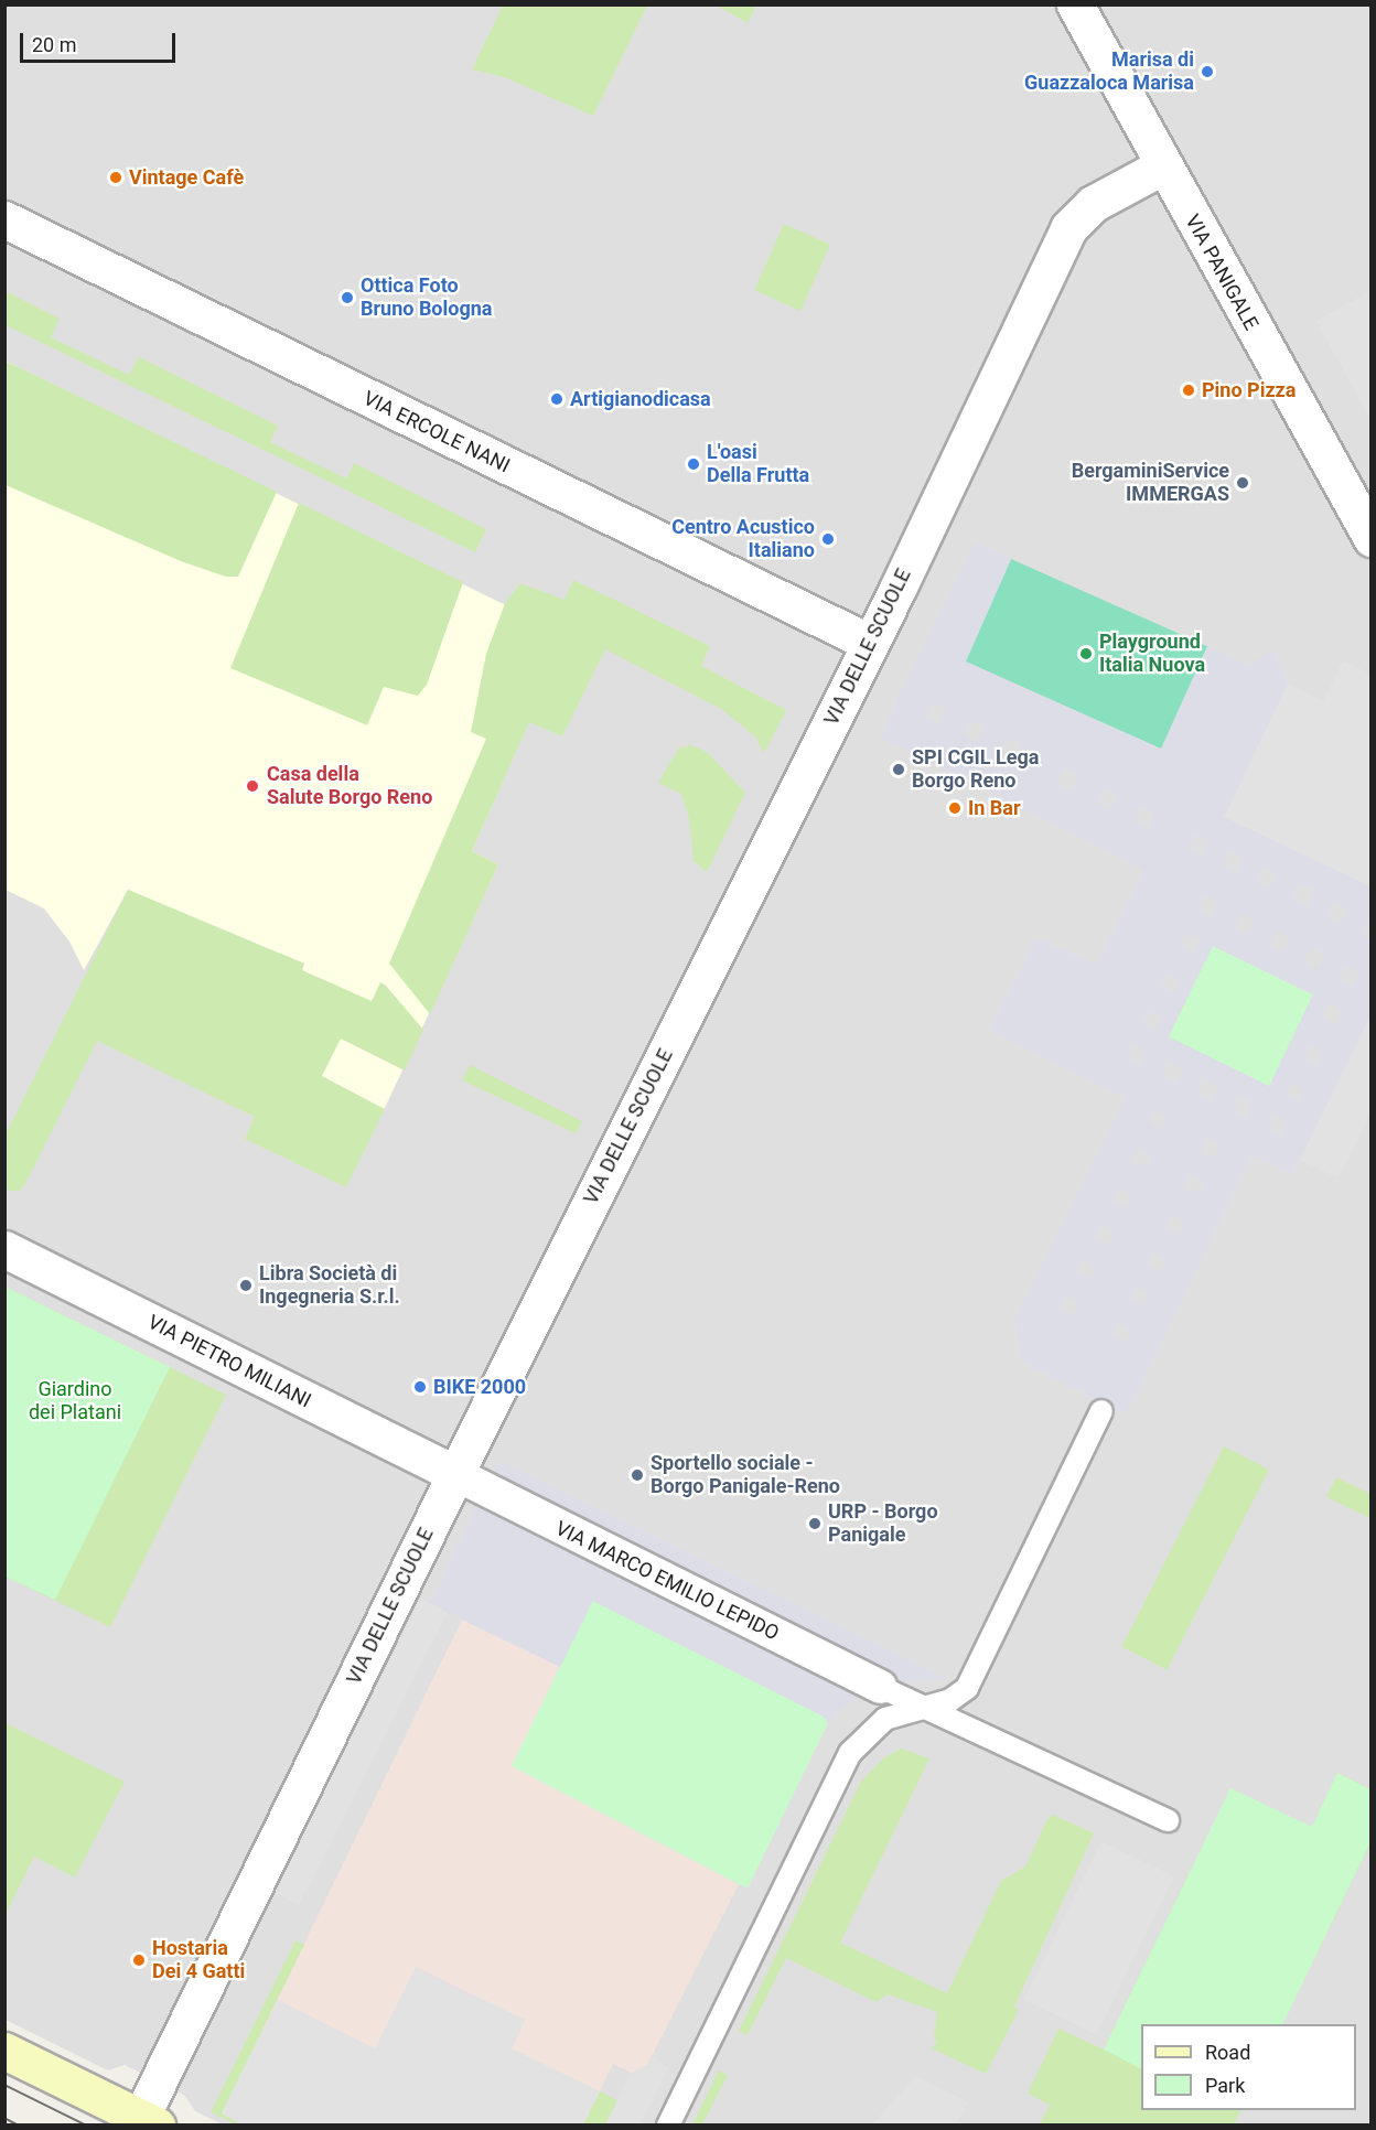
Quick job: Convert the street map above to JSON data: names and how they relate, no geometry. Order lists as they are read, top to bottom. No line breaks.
{"streets":{"street":["VIA PANIGALE","VIA ERCOLE NANI","VIA DELLE SCUOLE","VIA PIETRO MILIANI","VIA MARCO EMILIO LEPIDO"]},"crossings":[["VIA PANIGALE","VIA DELLE SCUOLE"],["VIA ERCOLE NANI","VIA DELLE SCUOLE"],["VIA DELLE SCUOLE","VIA PIETRO MILIANI"],["VIA DELLE SCUOLE","VIA MARCO EMILIO LEPIDO"],["VIA PIETRO MILIANI","VIA MARCO EMILIO LEPIDO"]],"parks":["Giardino dei Platani"],"places":["Marisa di Guazzaloca Marisa","Vintage Cafè","Ottica Foto Bruno Bologna","Pino Pizza","Artigianodicasa","L'oasi Della Frutta","BergaminiService IMMERGAS","Centro Acustico Italiano","Playground Italia Nuova","SPI CGIL Lega Borgo Reno","Casa della Salute Borgo Reno","In Bar","Libra Società di Ingegneria S.r.l.","BIKE 2000","Sportello sociale - Borgo Panigale-Reno","URP - Borgo Panigale","Hostaria Dei 4 Gatti"],"legend":["Road","Park"],"scale_bar":"20 m"}
